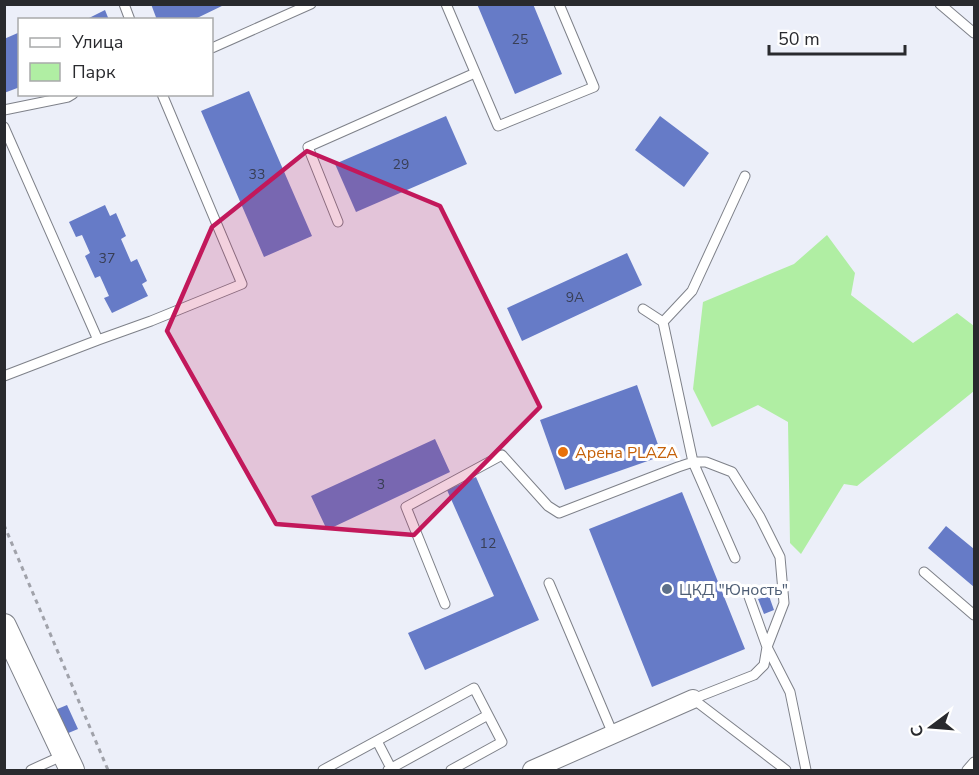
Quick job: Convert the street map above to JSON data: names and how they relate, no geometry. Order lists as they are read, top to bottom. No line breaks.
{"places":["Арена PLAZA","ЦКД \"Юность\""],"house_numbers":["25","29","33","37","9А","3","12"],"legend":["Улица","Парк"],"scale_bar":"50 m","north":"left"}
